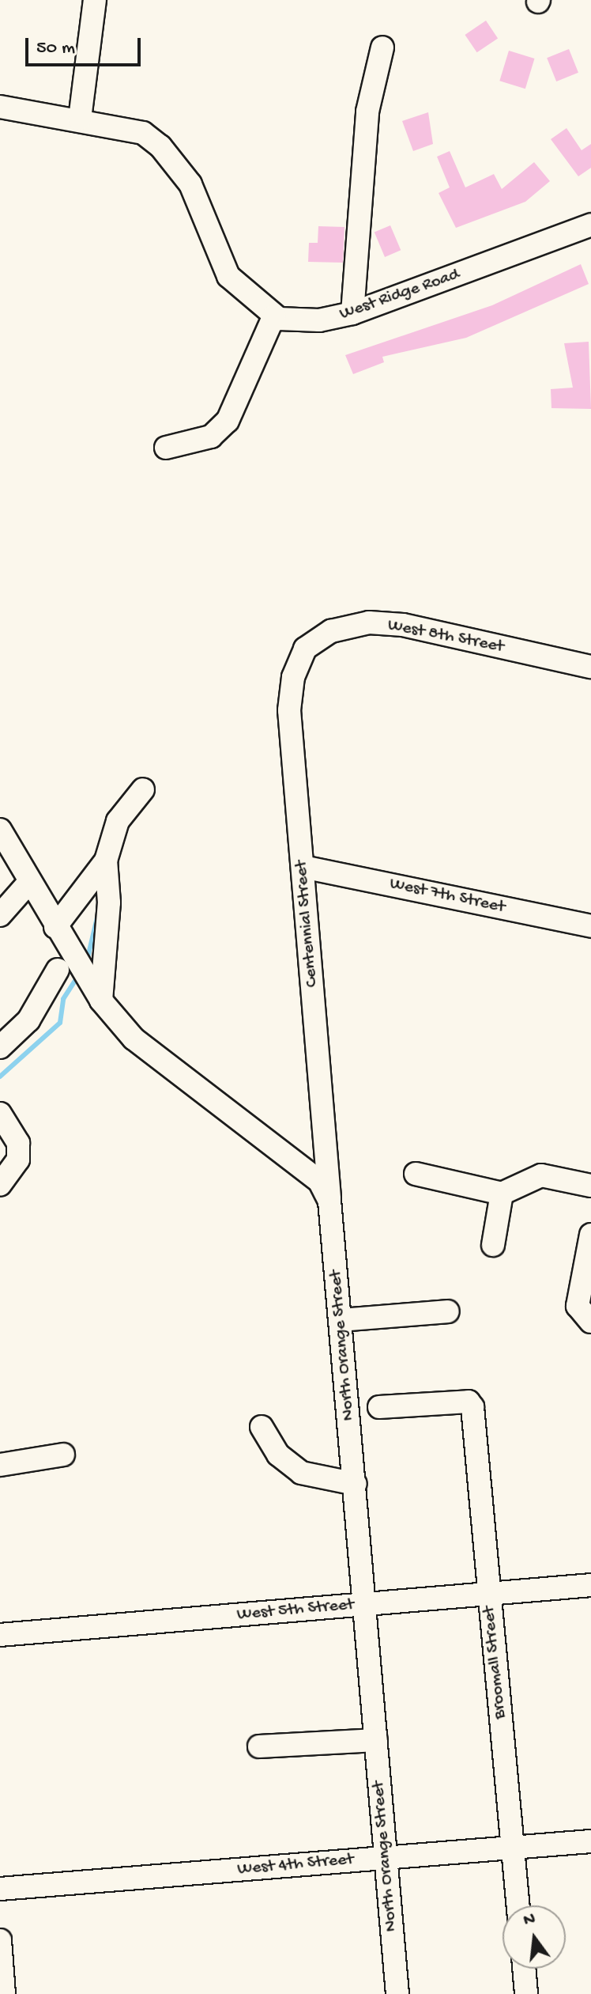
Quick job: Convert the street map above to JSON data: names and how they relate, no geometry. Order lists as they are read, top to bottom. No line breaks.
{"streets":{"street":["West Ridge Road","West 8th Street","West 7th Street","Centennial Street","North Orange Street","West 5th Street","Broomall Street","West 4th Street"]},"crossings":[["West 8th Street","Centennial Street"],["West 7th Street","Centennial Street"],["Centennial Street","North Orange Street"],["North Orange Street","West 5th Street"],["North Orange Street","West 4th Street"],["West 5th Street","Broomall Street"],["Broomall Street","West 4th Street"]],"scale_bar":"50 m","north":"top"}
